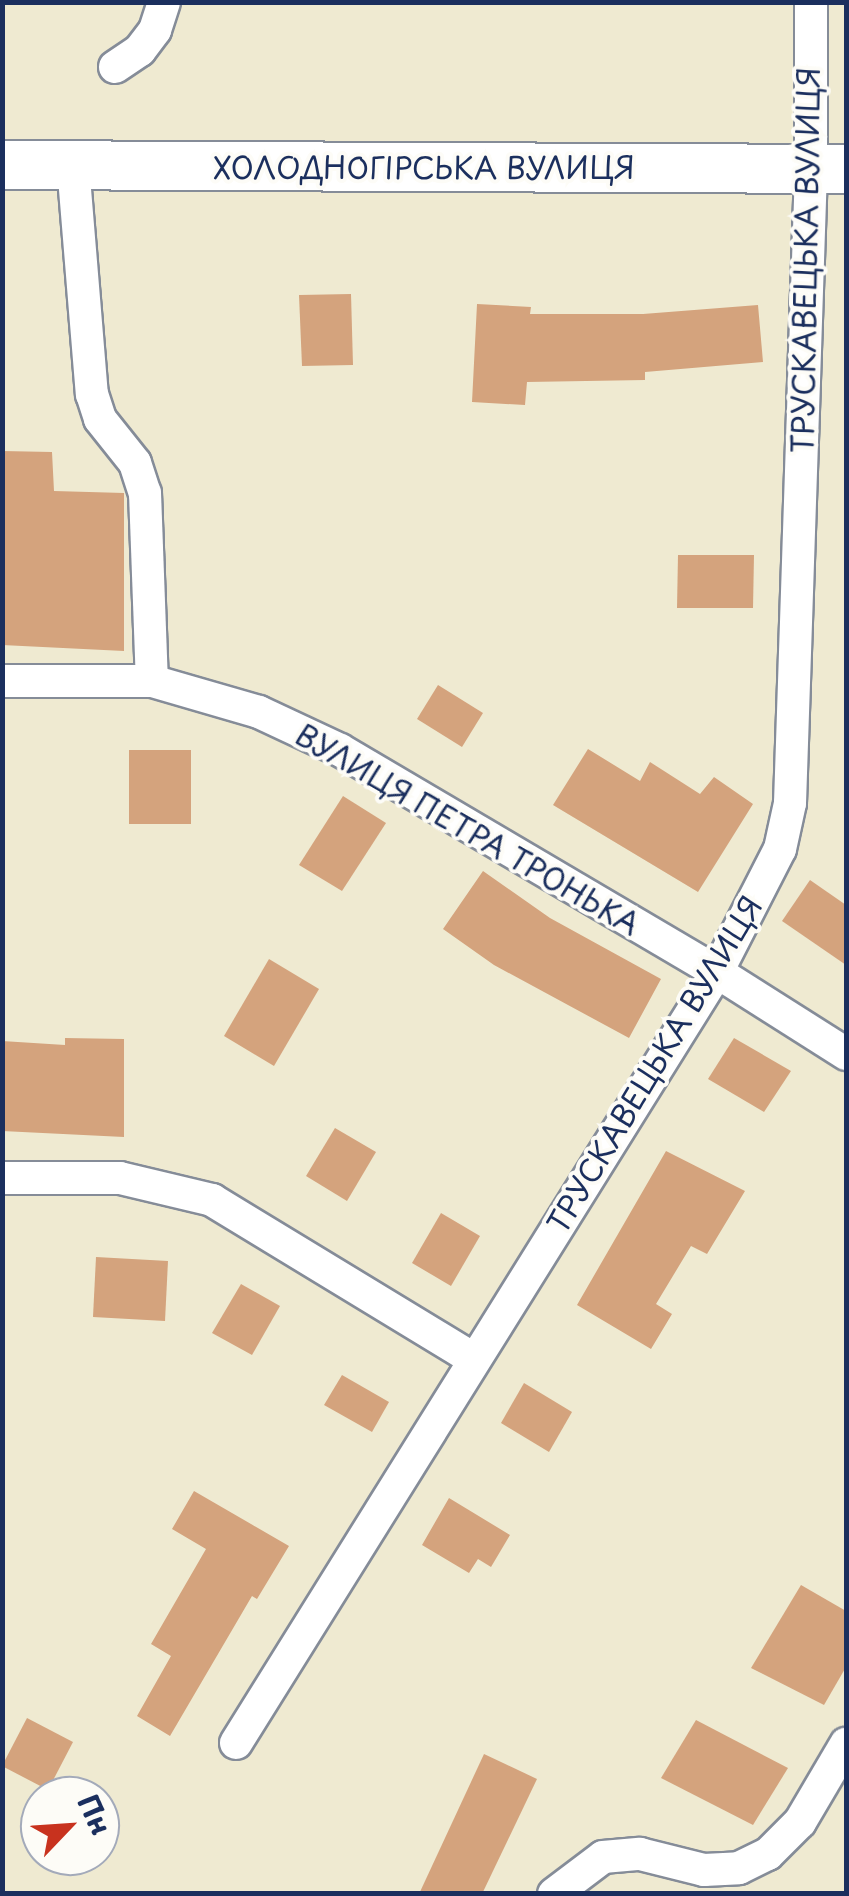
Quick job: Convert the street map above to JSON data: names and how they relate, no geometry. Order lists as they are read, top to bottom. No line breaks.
{"streets":{"main road":["ХОЛОДНОГІРСЬКА ВУЛИЦЯ"],"street":["ТРУСКАВЕЦЬКА ВУЛИЦЯ","ВУЛИЦЯ ПЕТРА ТРОНЬКА"]},"crossings":[["ХОЛОДНОГІРСЬКА ВУЛИЦЯ","ТРУСКАВЕЦЬКА ВУЛИЦЯ"],["ТРУСКАВЕЦЬКА ВУЛИЦЯ","ВУЛИЦЯ ПЕТРА ТРОНЬКА"]],"north":"top right"}
